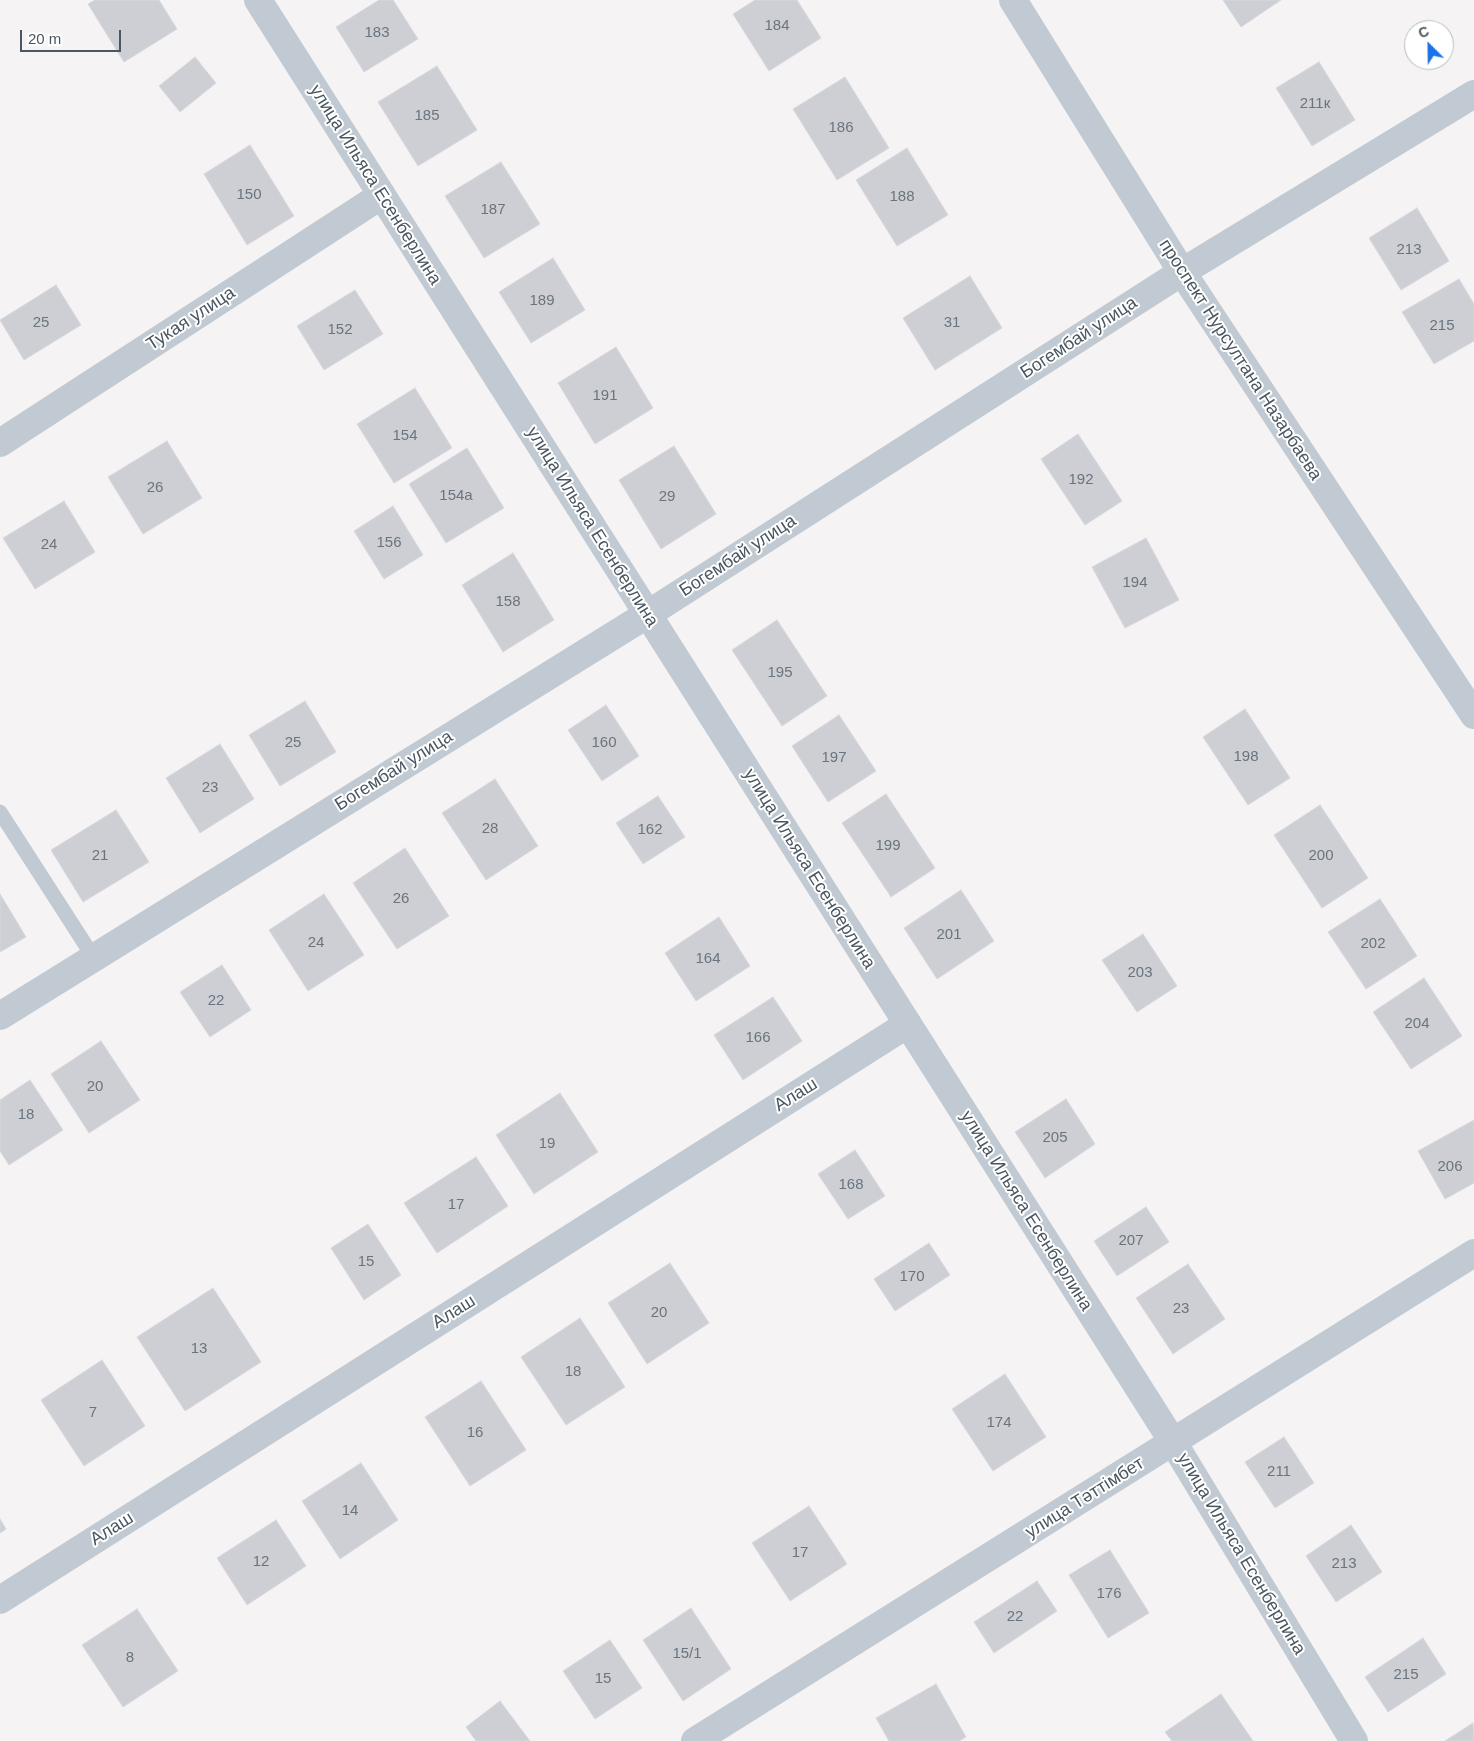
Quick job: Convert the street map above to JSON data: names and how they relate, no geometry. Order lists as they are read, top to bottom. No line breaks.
{"streets":{"street":["улица Ильяса Есенберлина","Тукая улица","Богембай улица","проспект Нурсултана Назарбаева","Алаш","улица Тәттімбет"]},"crossings":[["улица Ильяса Есенберлина","Тукая улица"],["улица Ильяса Есенберлина","Богембай улица"],["улица Ильяса Есенберлина","Алаш"],["улица Ильяса Есенберлина","улица Тәттімбет"],["Богембай улица","проспект Нурсултана Назарбаева"]],"house_numbers":["184","183","211к","185","186","150","188","187","213","189","25","31","215","152","191","154","192","26","154а","29","156","24","194","158","195","25","160","198","197","23","28","162","199","21","200","26","201","24","202","164","203","22","204","166","20","18","205","19","206","168","17","207","15","170","23","20","13","18","7","174","16","211","14","17","12","213","176","22","15/1","8","215","15"],"scale_bar":"20 m","north":"top left"}
